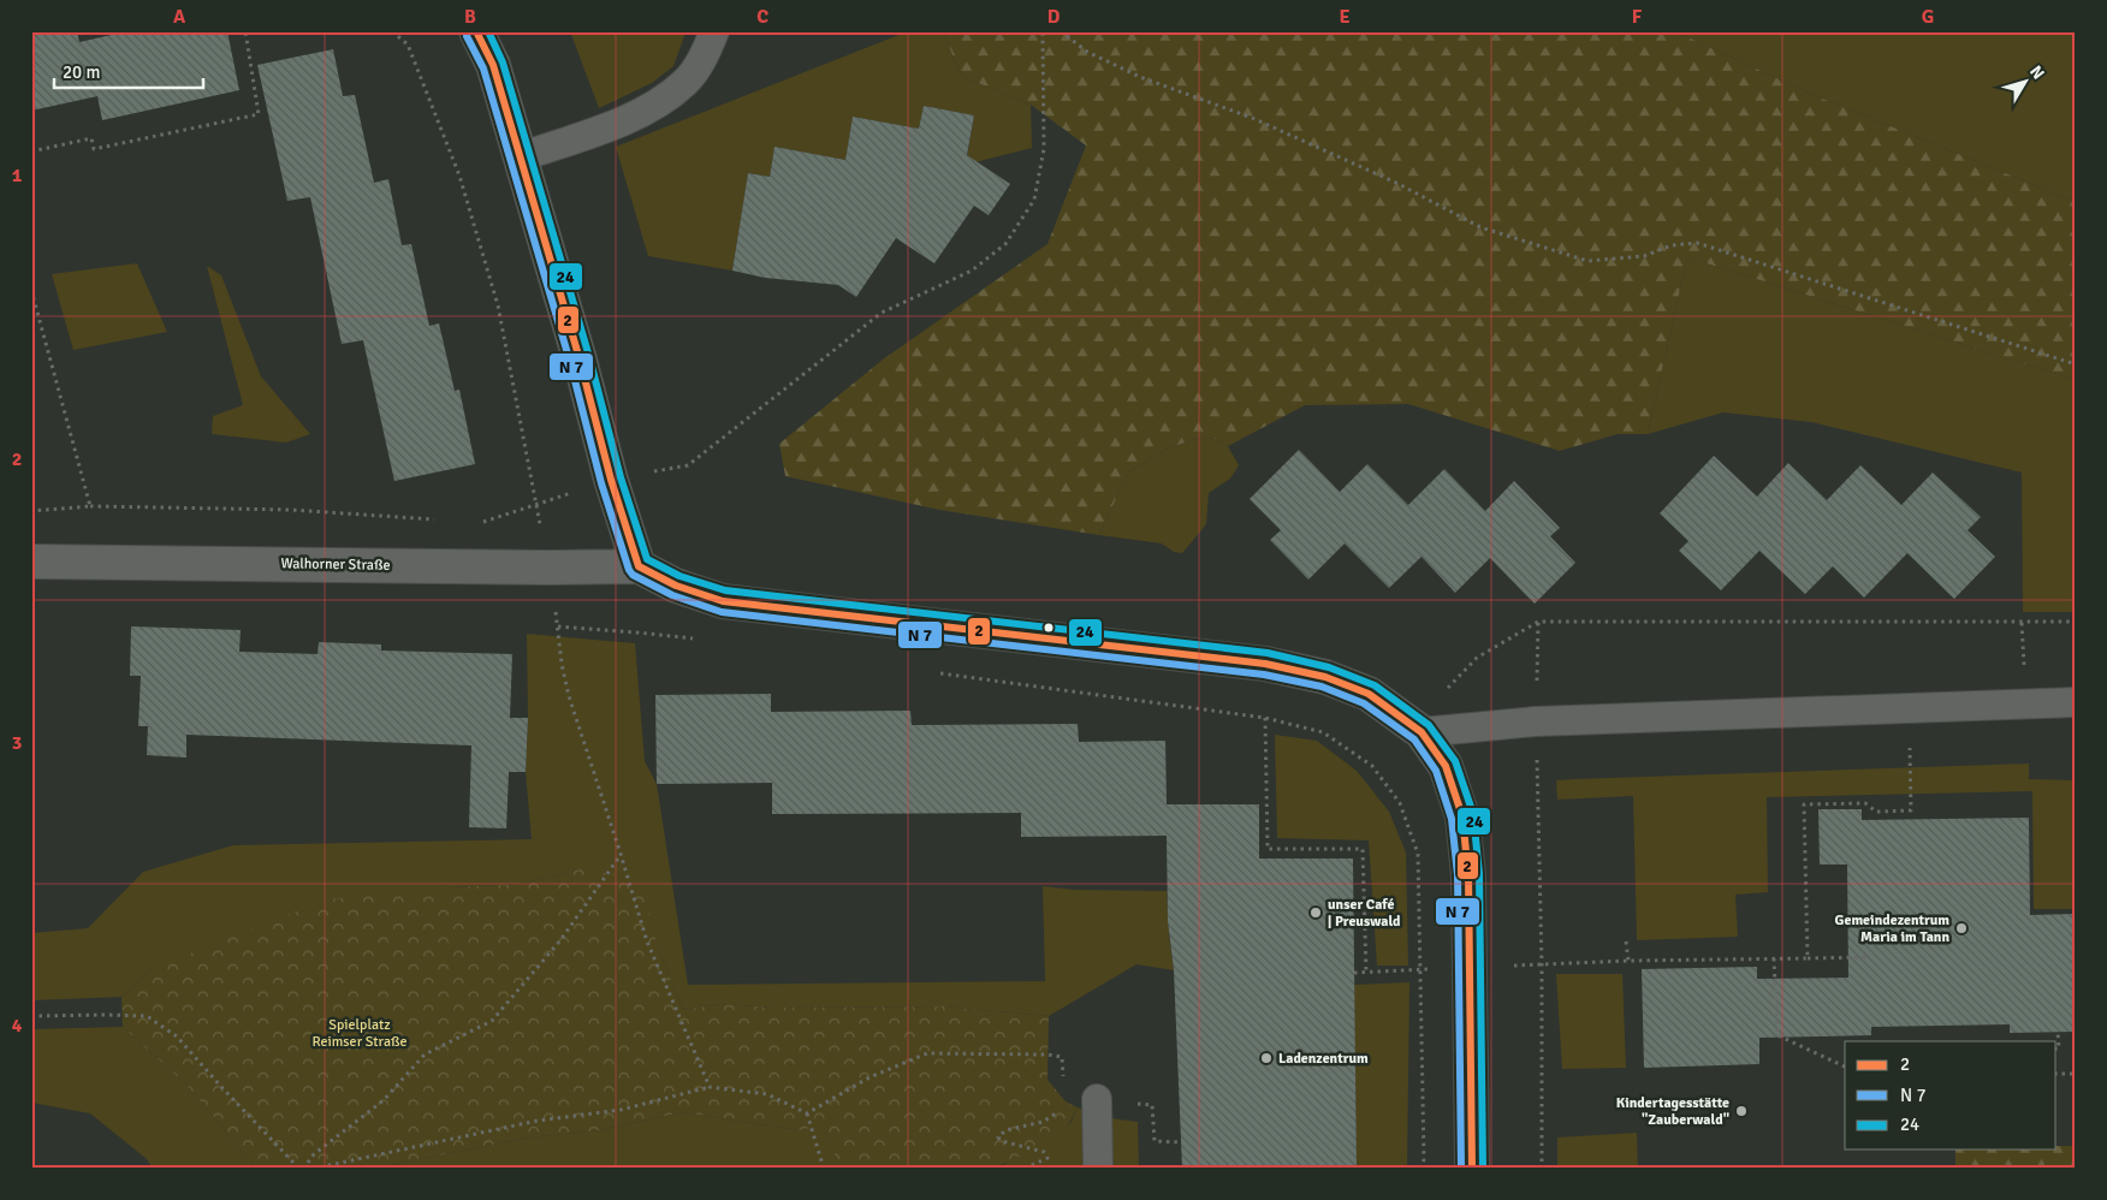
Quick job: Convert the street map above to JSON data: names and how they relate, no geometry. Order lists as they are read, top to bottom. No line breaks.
{"streets":{"street":["Walhorner Straße"]},"parks":["Spielplatz Reimser Straße"],"places":["unser Café | Preuswald","Gemeindezentrum Maria im Tann","Ladenzentrum","Kindertagesstätte \"Zauberwald\""],"lines":["transit line 2","transit line 24"],"legend":["2","N 7","24"],"scale_bar":"20 m","north":"top right","grid":{"columns":["A","B","C","D","E","F","G"],"rows":["1","2","3","4"]}}
